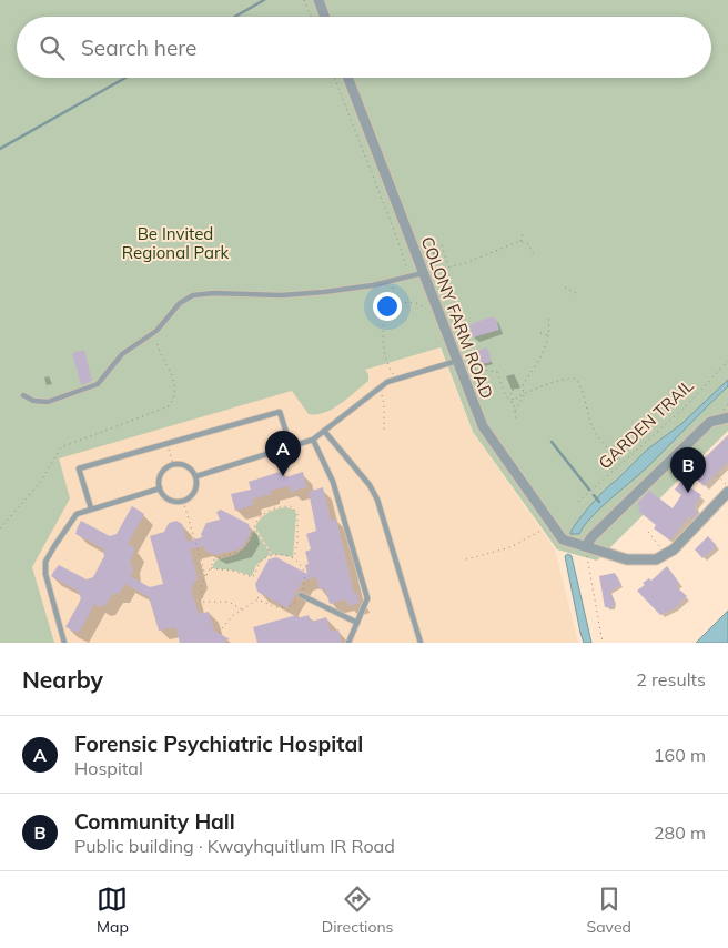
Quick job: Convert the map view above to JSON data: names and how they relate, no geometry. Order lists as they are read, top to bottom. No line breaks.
{"streets":{"street":["COLONY FARM ROAD"],"path":["GARDEN TRAIL"]},"parks":["Be Invited Regional Park"],"page":{"search":"Search here","pins":["A","B"],"heading":["Nearby","2 results"],"list":[{"mark":"A","name":"Forensic Psychiatric Hospital","note":"Hospital","value":"160 m"},{"mark":"B","name":"Community Hall","note":"Public building · Kwayhquitlum IR Road","value":"280 m"}],"nav":["Map","Directions","Saved"]}}
